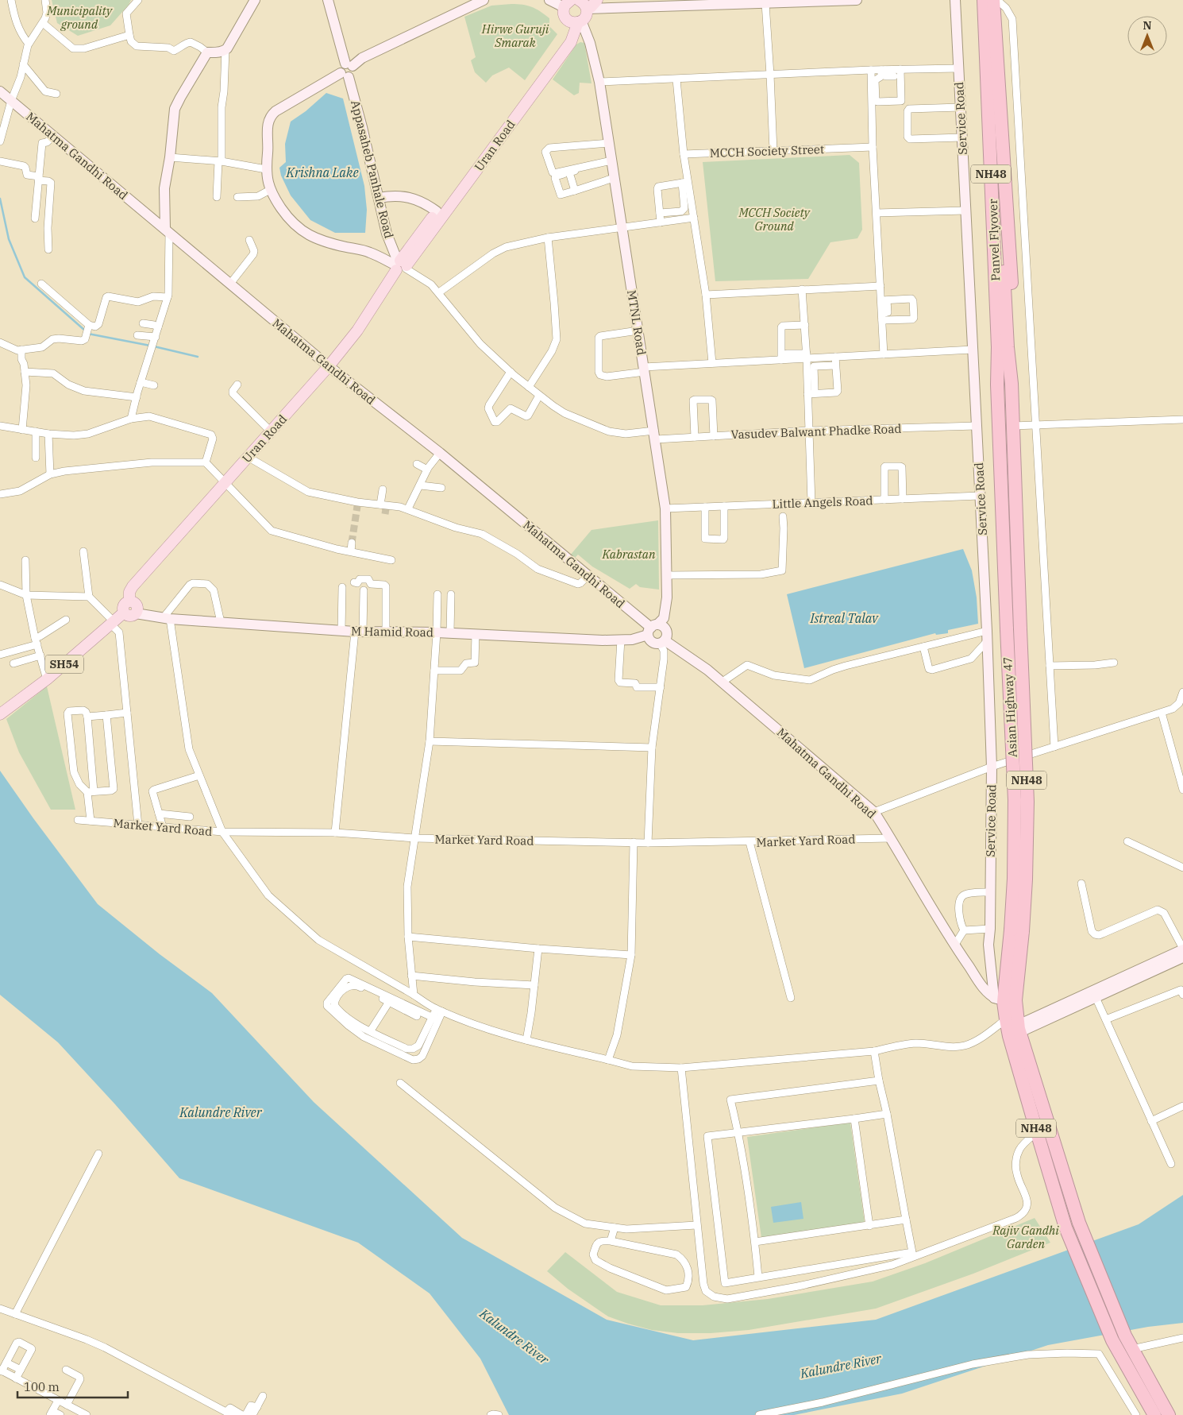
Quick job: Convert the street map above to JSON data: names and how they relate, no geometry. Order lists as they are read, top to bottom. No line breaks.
{"streets":{"highway":["NH48","Panvel Flyover","Asian Highway 47"],"main road":["Uran Road","SH54"],"street":["Service Road","MCCH Society Street","Mahatma Gandhi Road","Appasaheb Panhale Road","MTNL Road","Vasudev Balwant Phadke Road","Little Angels Road","M Hamid Road","Market Yard Road"]},"crossings":[["Service Road","Mahatma Gandhi Road"],["Service Road","Vasudev Balwant Phadke Road"],["Service Road","Little Angels Road"],["Service Road","Asian Highway 47"],["Uran Road","Mahatma Gandhi Road"],["Uran Road","Appasaheb Panhale Road"],["Uran Road","MTNL Road"],["Uran Road","Vasudev Balwant Phadke Road"],["Uran Road","M Hamid Road"],["Mahatma Gandhi Road","MTNL Road"],["Mahatma Gandhi Road","M Hamid Road"],["Mahatma Gandhi Road","Asian Highway 47"],["Mahatma Gandhi Road","Market Yard Road"],["Appasaheb Panhale Road","Vasudev Balwant Phadke Road"],["NH48","Asian Highway 47"],["Panvel Flyover","Asian Highway 47"],["MTNL Road","Vasudev Balwant Phadke Road"],["MTNL Road","Little Angels Road"],["MTNL Road","M Hamid Road"]],"water":["Krishna Lake","Istreal Talav","Kalundre River"],"parks":["Municipality ground","Hirwe Guruji Smarak","MCCH Society Ground","Kabrastan","Rajiv Gandhi Garden"],"scale_bar":"100 m","north":"top"}
